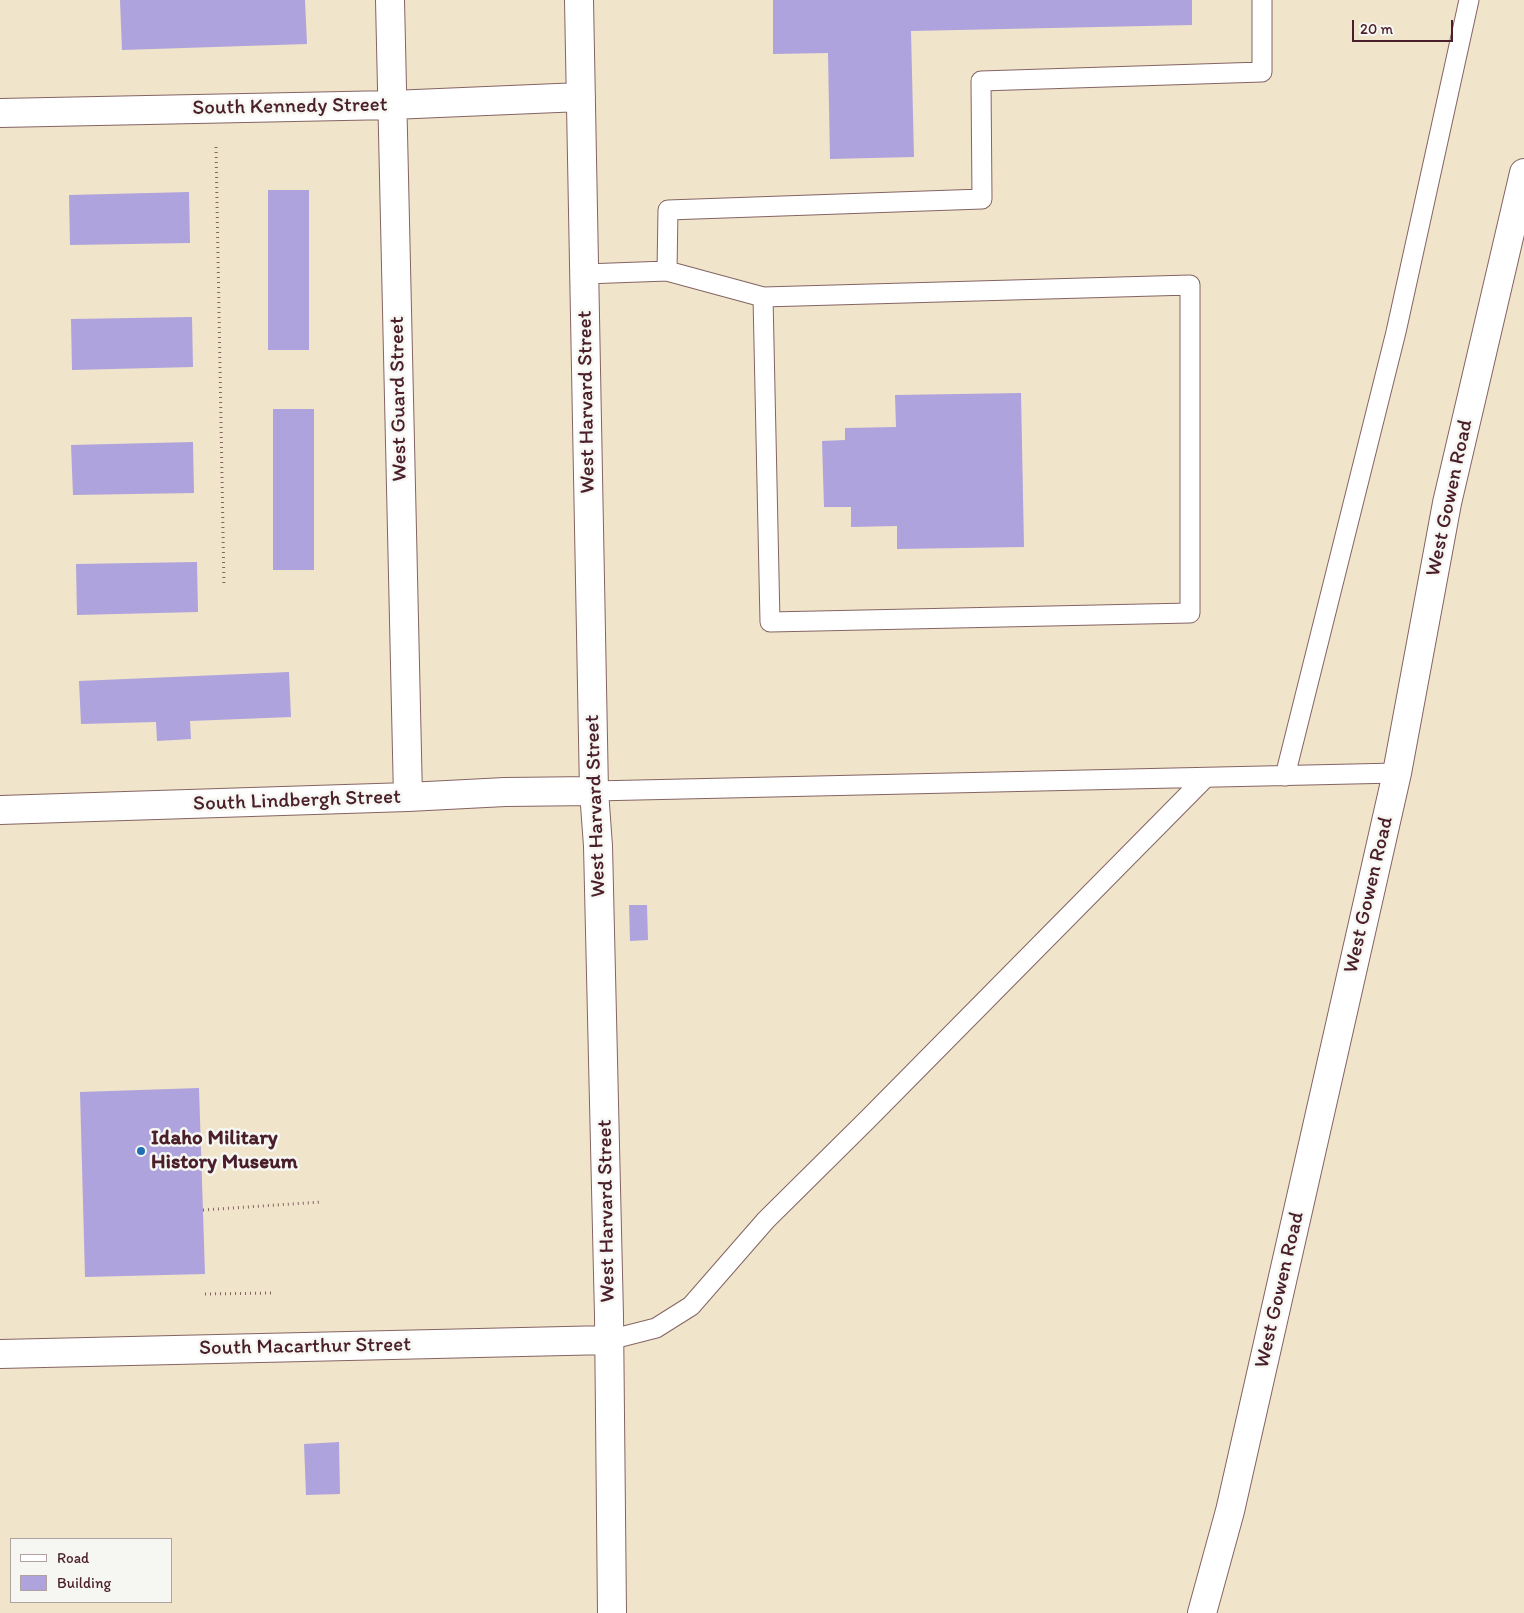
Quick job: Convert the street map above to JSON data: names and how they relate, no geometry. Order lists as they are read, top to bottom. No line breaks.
{"streets":{"street":["South Kennedy Street","West Guard Street","West Harvard Street","West Gowen Road","South Lindbergh Street","South Macarthur Street"]},"crossings":[["South Kennedy Street","West Guard Street"],["South Kennedy Street","West Harvard Street"],["West Guard Street","South Lindbergh Street"],["West Harvard Street","South Lindbergh Street"],["West Harvard Street","South Macarthur Street"]],"places":["Idaho Military History Museum"],"legend":["Road","Building"],"scale_bar":"20 m"}
